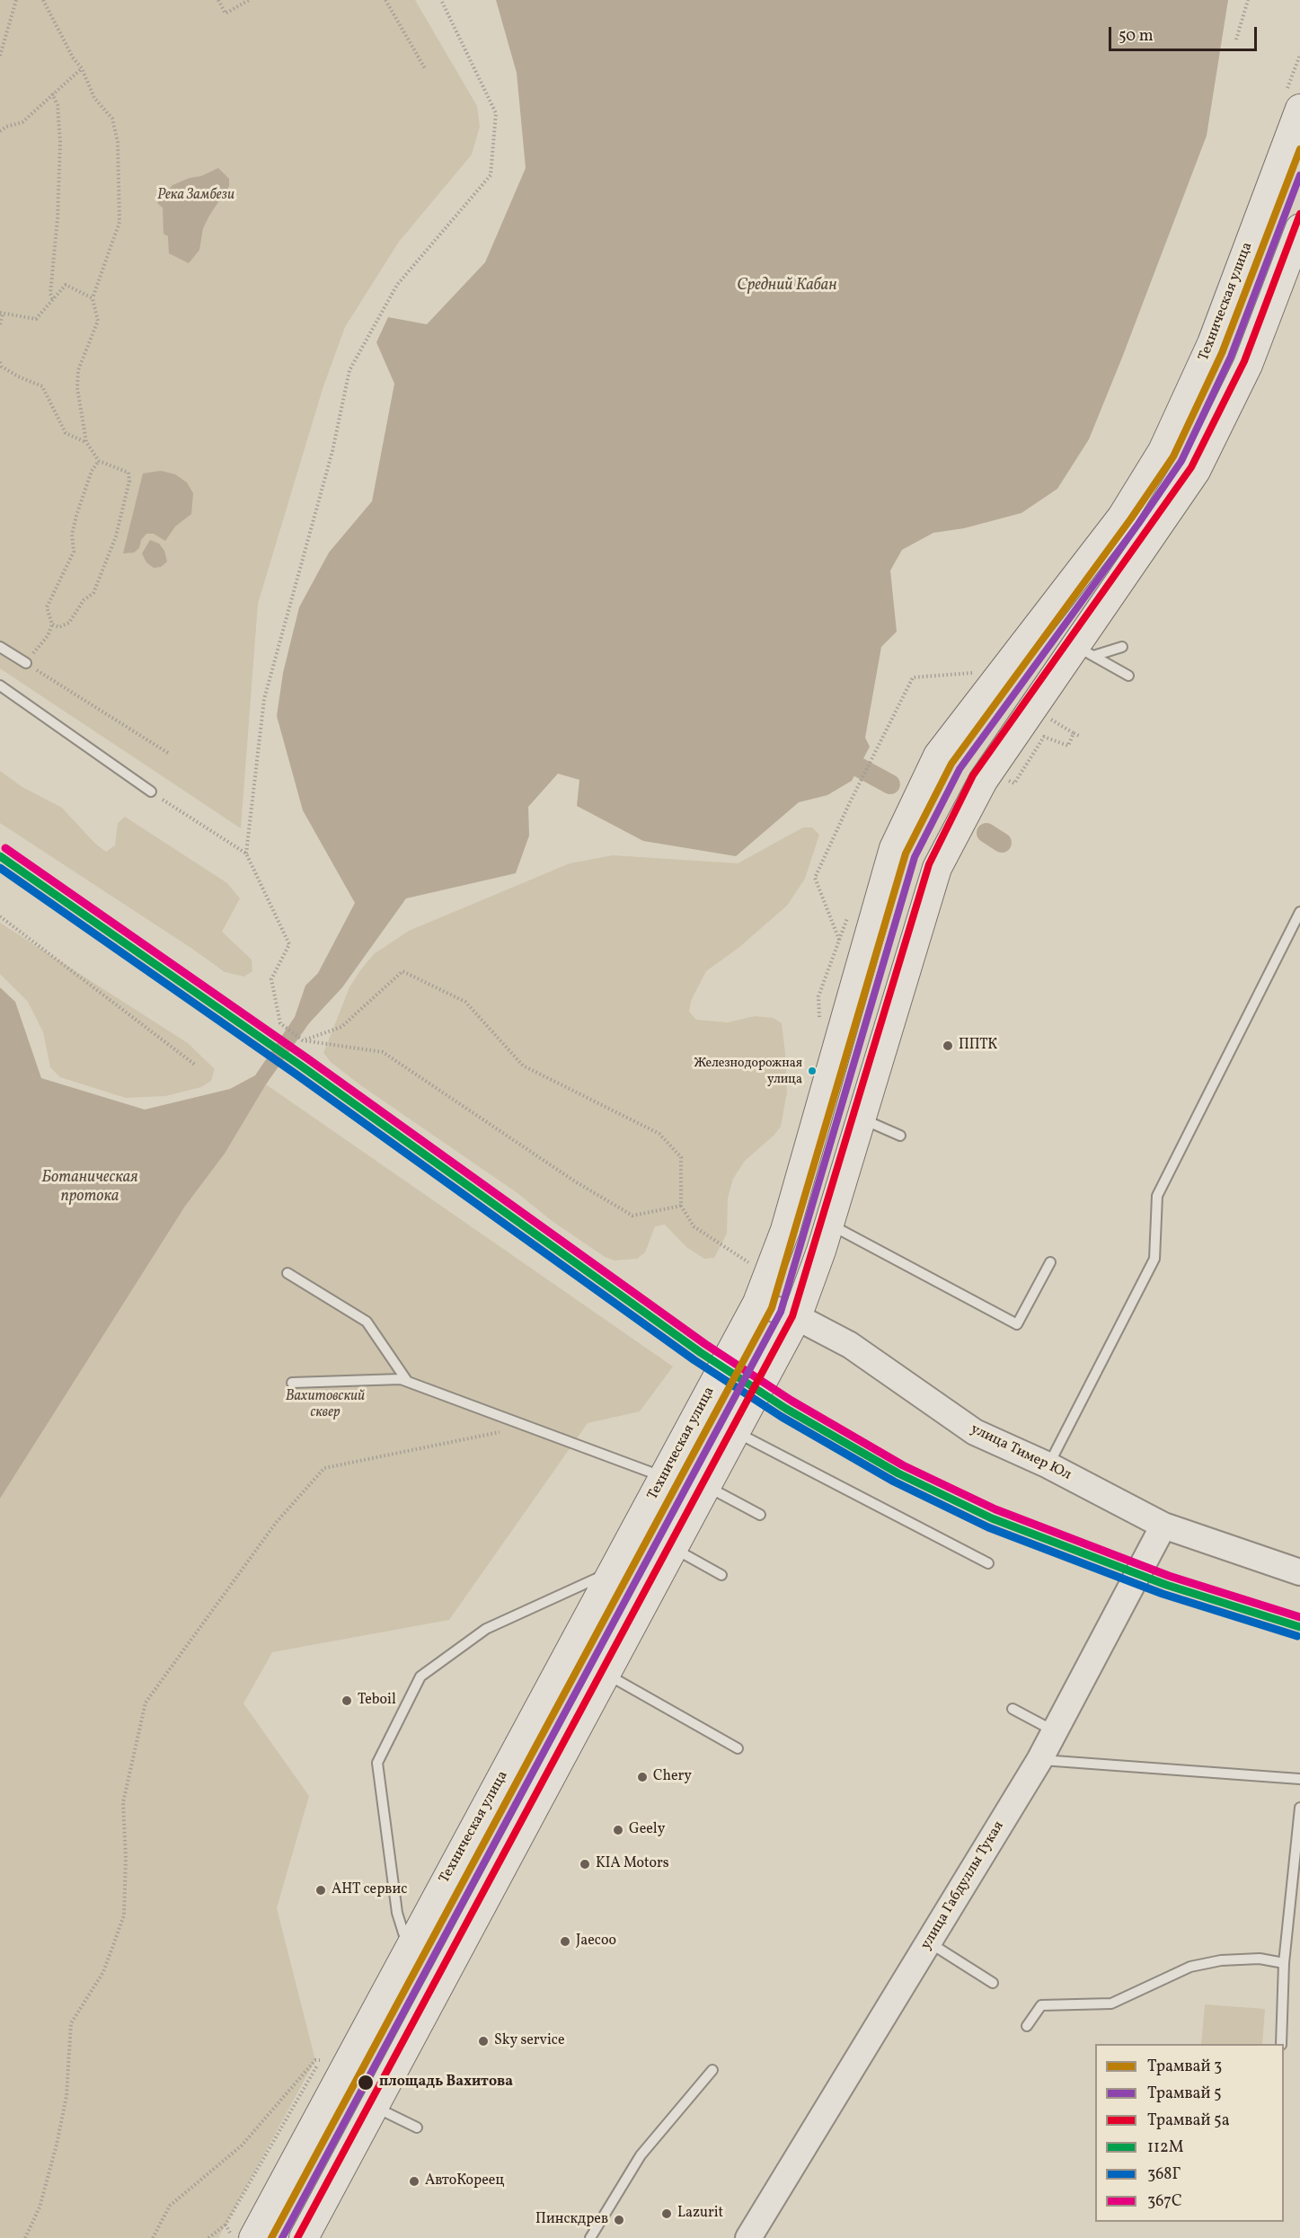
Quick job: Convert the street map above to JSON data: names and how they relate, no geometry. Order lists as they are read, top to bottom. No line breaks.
{"streets":{"main road":["Техническая улица"],"street":["улица Тимер Юл","улица Габдуллы Тукая"]},"crossings":[["Техническая улица","улица Тимер Юл"],["улица Тимер Юл","улица Габдуллы Тукая"]],"water":["Средний Кабан","Ботаническая протока"],"parks":["Река Замбези","Вахитовский сквер"],"places":["ППТК","Железнодорожная улица","Teboil","Chery","Geely","KIA Motors","АНТ сервис","Jaecoo","Sky service","площадь Вахитова","АвтоКореец","Lazurit","Пинскдрев"],"lines":["tram line 3","tram line 5","tram line 5а","transit line 367С","transit line 112М","transit line 368Г"],"legend":["Трамвай 3","Трамвай 5","Трамвай 5а","112М","368Г","367С"],"scale_bar":"50 m"}
